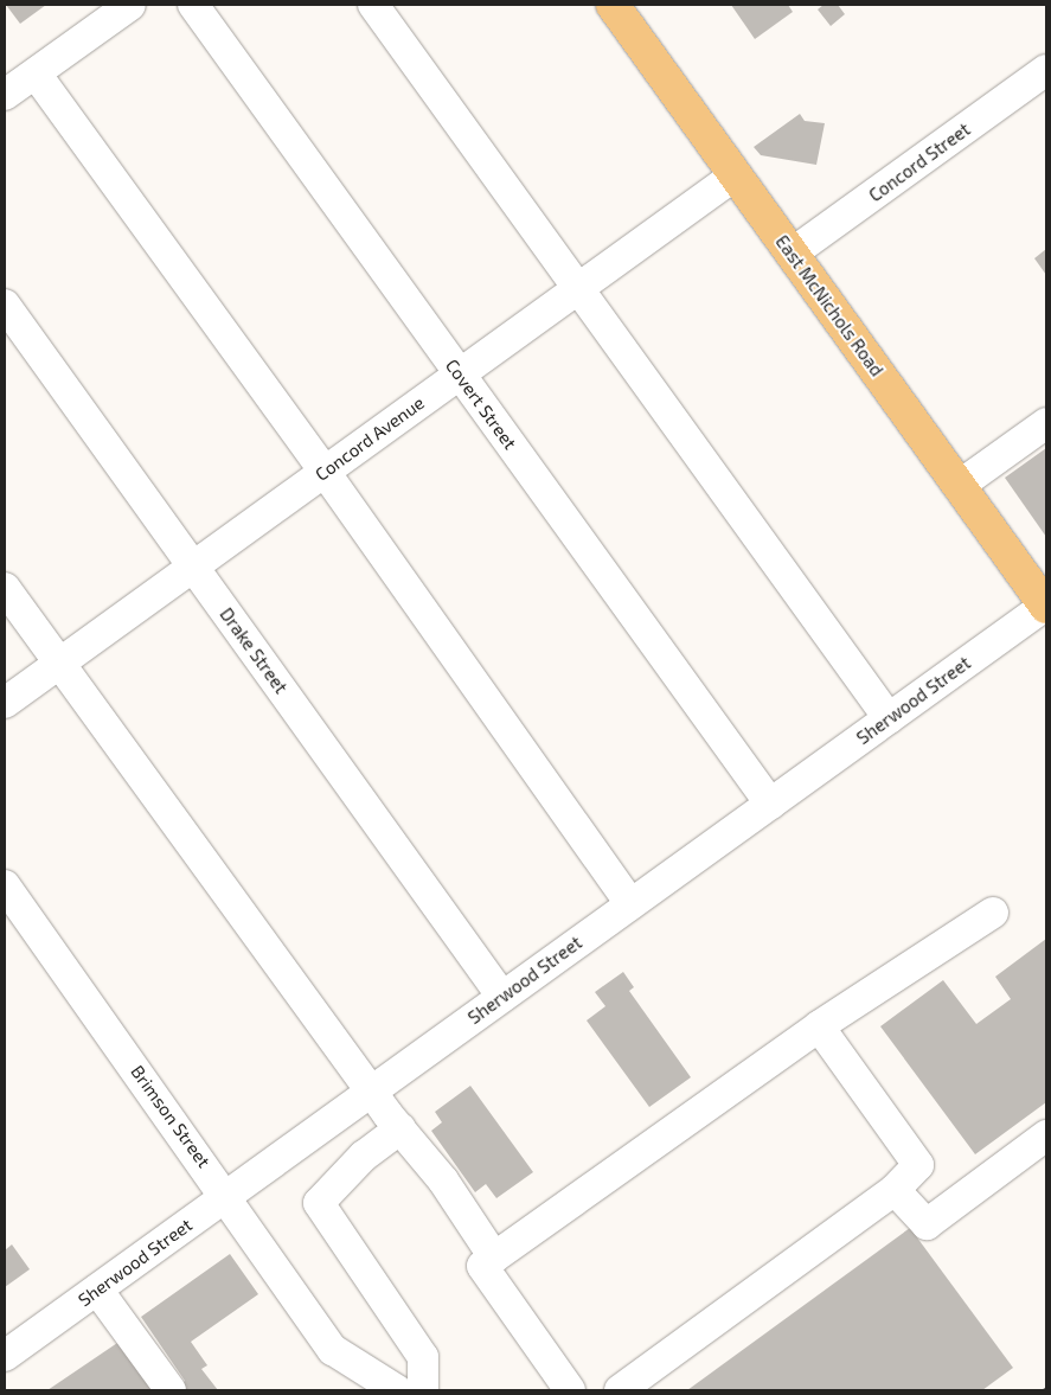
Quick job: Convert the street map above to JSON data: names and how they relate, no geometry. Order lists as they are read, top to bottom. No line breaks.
{"streets":{"main road":["East McNichols Road"],"street":["Concord Street","Covert Street","Concord Avenue","Drake Street","Sherwood Street","Brimson Street"]},"crossings":[["Concord Street","East McNichols Road"],["East McNichols Road","Concord Avenue"],["East McNichols Road","Sherwood Street"],["Covert Street","Concord Avenue"],["Covert Street","Sherwood Street"],["Concord Avenue","Drake Street"],["Drake Street","Sherwood Street"],["Sherwood Street","Brimson Street"]]}
